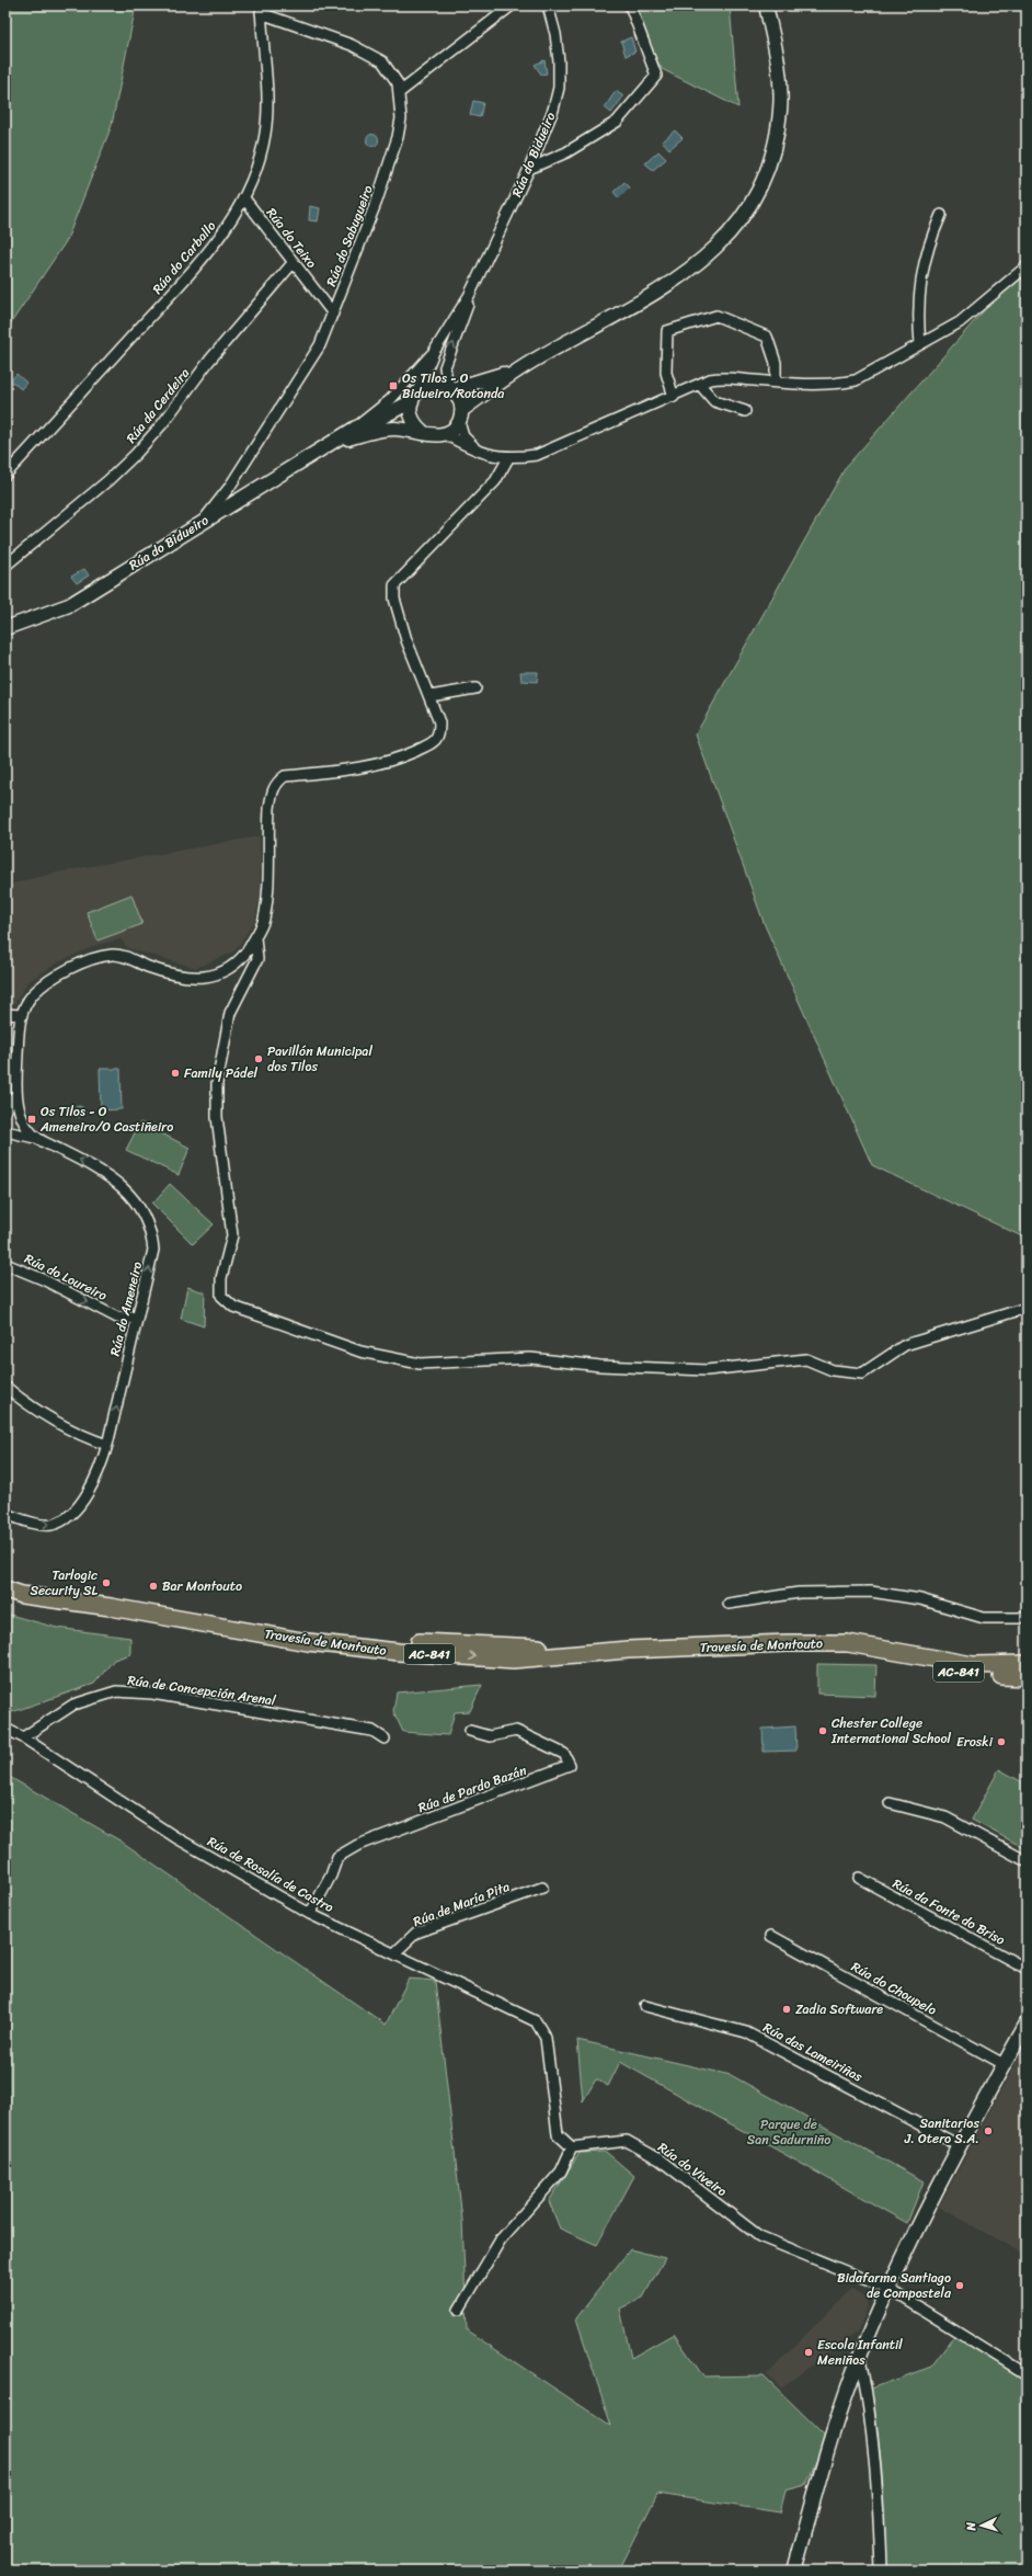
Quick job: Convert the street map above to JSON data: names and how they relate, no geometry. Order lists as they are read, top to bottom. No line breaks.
{"streets":{"main road":["Travesía de Montouto","AC-841"],"street":["Rúa do Bidueiro","Rúa do Sabugueiro","Rúa do Teixo","Rúa do Carballo","Rúa da Cerdeira","Rúa do Loureiro","Rúa do Ameneiro","Rúa de Concepción Arenal","Rúa de Pardo Bazán","Rúa de Rosalía de Castro","Rúa de María Pita","Rúa da Fonte do Briso","Rúa do Choupelo","Rúa das Lameiriñas","Rúa do Viveiro"]},"crossings":[["Rúa do Bidueiro","Rúa do Sabugueiro"],["Rúa do Sabugueiro","Rúa do Teixo"],["Rúa do Sabugueiro","Rúa do Carballo"],["Rúa do Teixo","Rúa do Carballo"],["Rúa do Teixo","Rúa da Cerdeira"],["Rúa do Loureiro","Rúa do Ameneiro"],["Rúa de Concepción Arenal","Rúa de Rosalía de Castro"],["Rúa de Pardo Bazán","Rúa de Rosalía de Castro"],["Rúa de Rosalía de Castro","Rúa de María Pita"],["Rúa de Rosalía de Castro","Rúa do Viveiro"]],"one_way":["Rúa do Loureiro"],"parks":["Parque de San Sadurniño"],"places":{"transit":["Os Tilos - O Bidueiro/Rotonda","Os Tilos - O Ameneiro/O Castiñeiro"],"other":["Pavillón Municipal dos Tilos","Family Pádel","Tarlogic Security SL","Bar Montouto","Chester College International School","Eroski","Zadia Software","Sanitarios J. Otero S.A.","Bidafarma Santiago de Compostela","Escola Infantil Meniños"]},"north":"left"}
